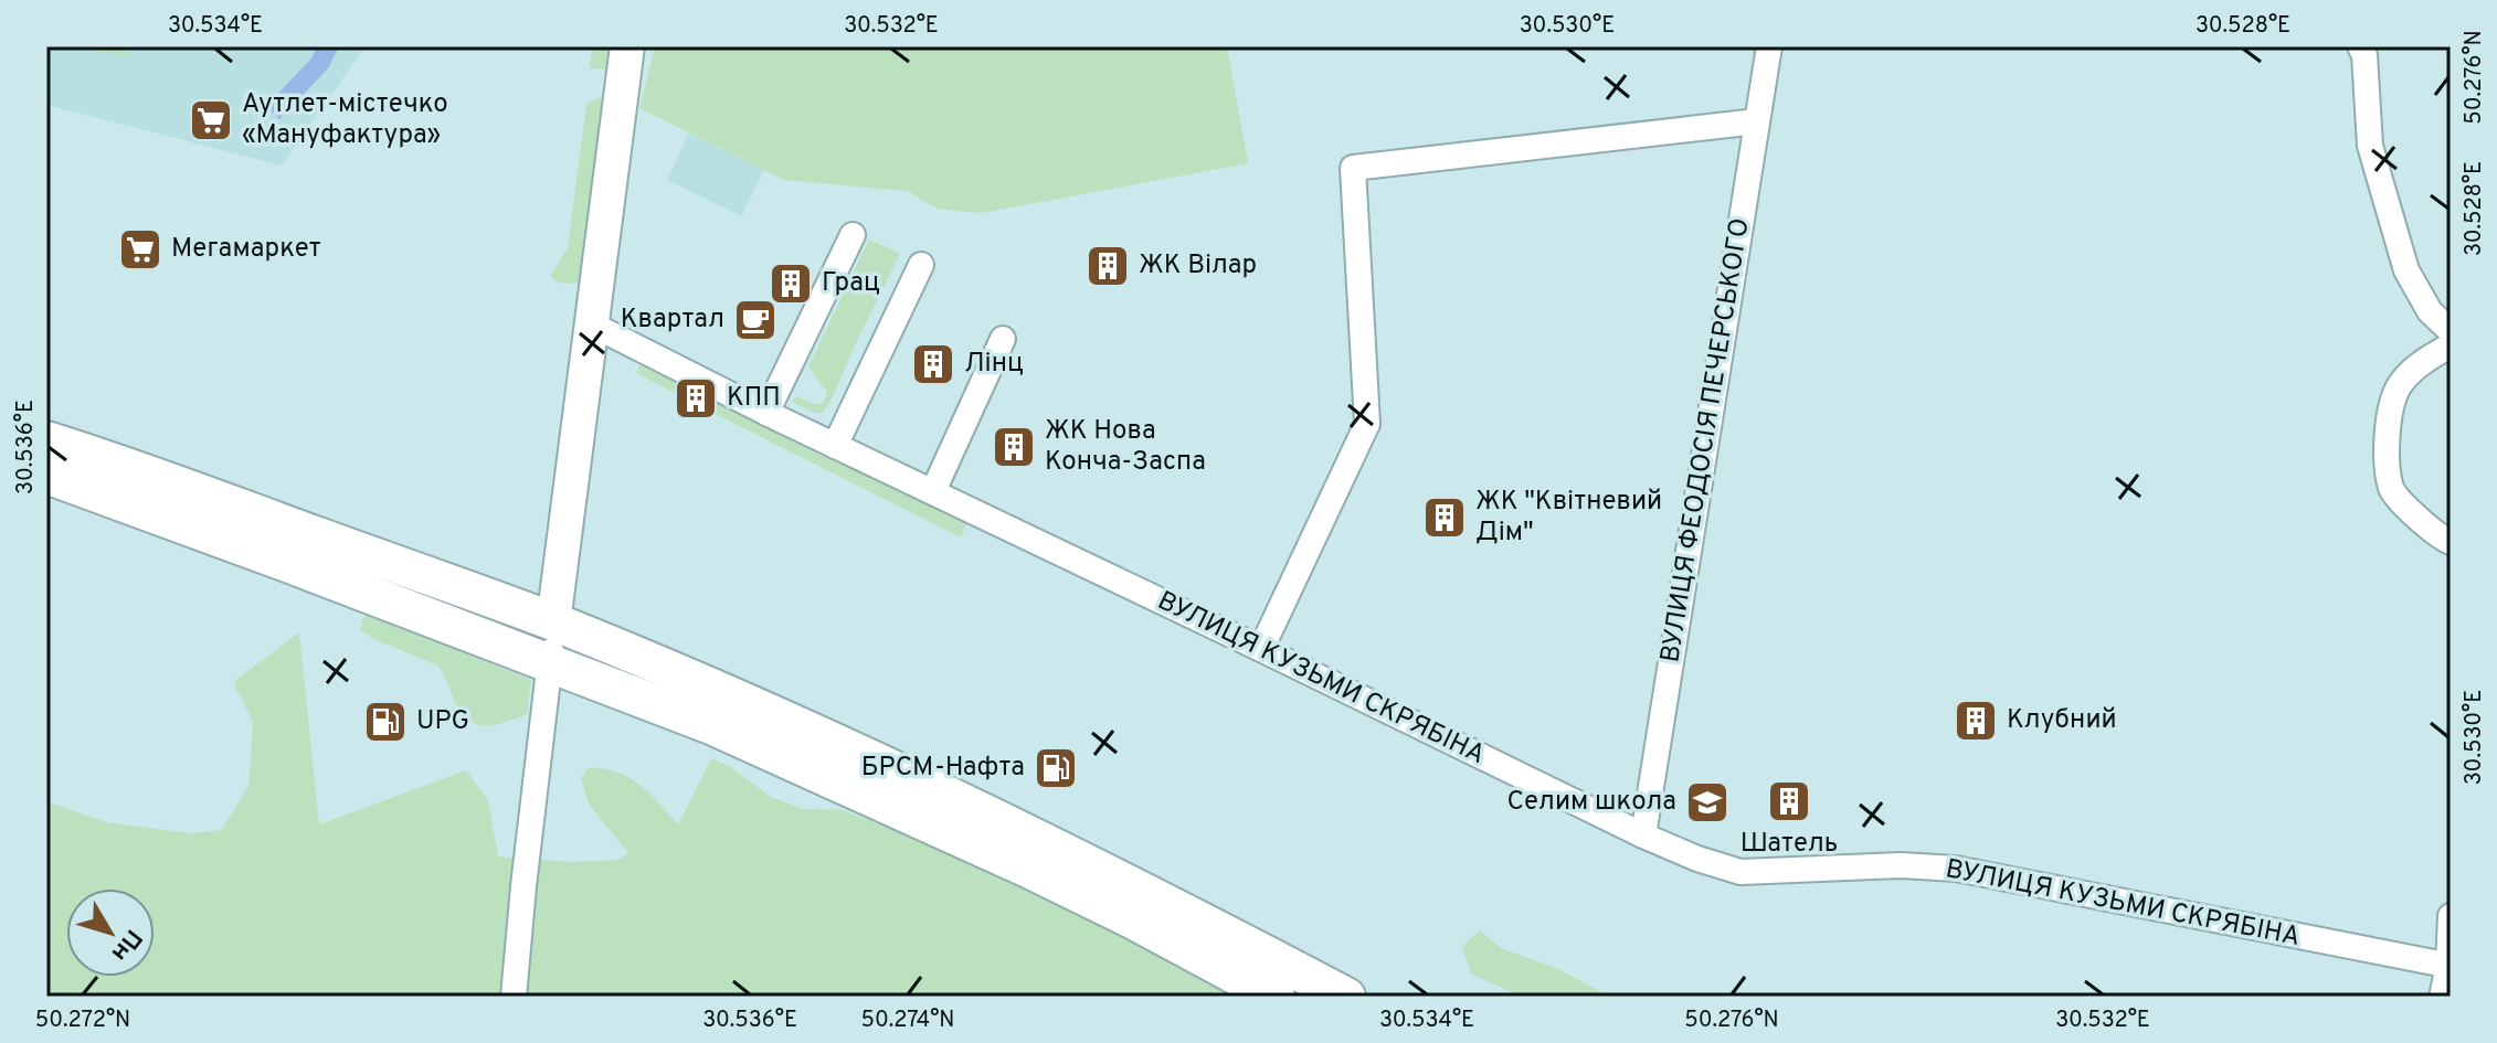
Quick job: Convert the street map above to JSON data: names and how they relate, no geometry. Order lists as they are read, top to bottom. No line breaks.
{"streets":{"street":["ВУЛИЦЯ ФЕОДОСІЯ ПЕЧЕРСЬКОГО","ВУЛИЦЯ КУЗЬМИ СКРЯБІНА"]},"crossings":[["ВУЛИЦЯ ФЕОДОСІЯ ПЕЧЕРСЬКОГО","ВУЛИЦЯ КУЗЬМИ СКРЯБІНА"]],"places":{"supermarket":["Аутлет-містечко «Мануфактура»","Мегамаркет"],"building":["ЖК Вілар","Грац","Лінц","КПП","ЖК Нова Конча-Заспа","ЖК \"Квітневий Дім\"","Клубний","Шатель"],"cafe":["Квартал"],"fuel station":["UPG","БРСМ-Нафта"],"school or university":["Селим школа"]},"north":"bottom right","coordinates":["30.534°E","30.532°E","30.530°E","30.528°E","50.276°N","30.536°E","50.272°N","50.274°N"]}
